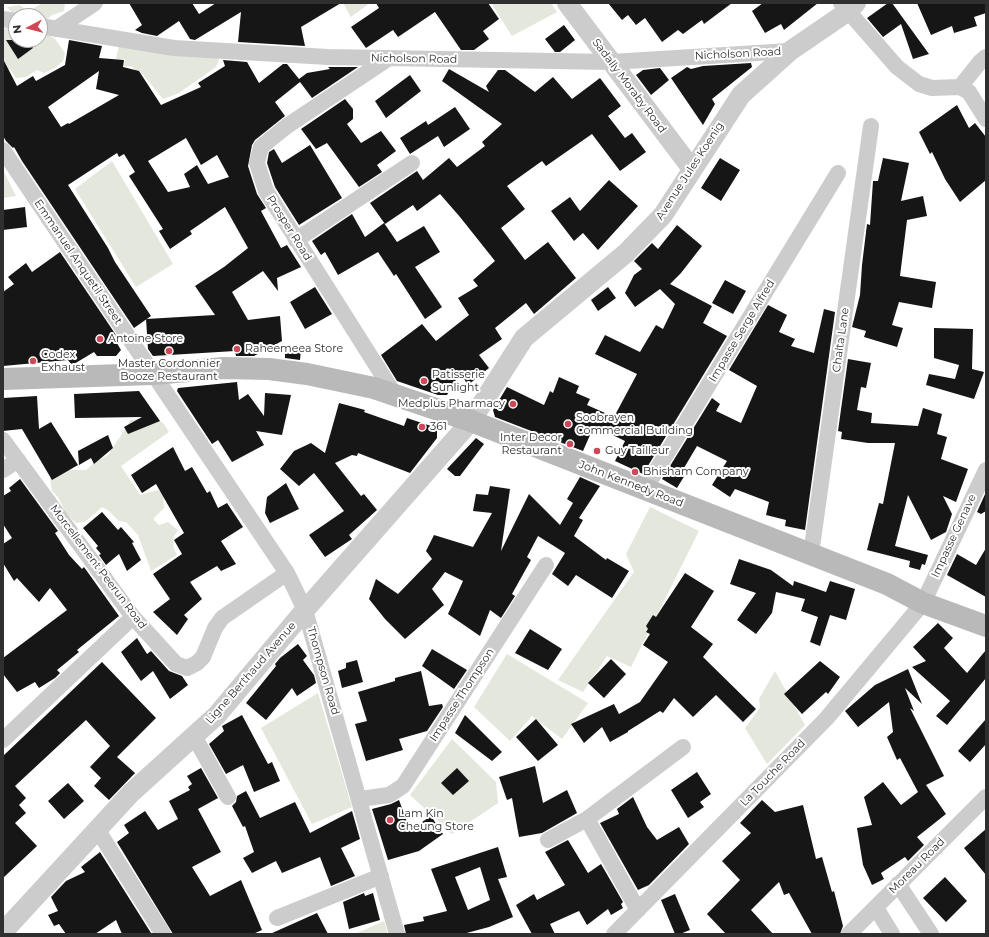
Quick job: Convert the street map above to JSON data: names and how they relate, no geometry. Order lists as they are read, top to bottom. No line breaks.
{"streets":{"main road":["John Kennedy Road"],"street":["Nicholson Road","Sadally Moraby Road","Avenue Jules Koenig","Prosper Road","Emmanuel Anquetil Street","Impasse Serge Alfred","Chalta Lane","Impasse Genave","Morcellement Peerun Road","Thompson Road","Ligne Berthaud Avenue","Impasse Thompson","La Touche Road","Moreau Road"]},"crossings":[["Nicholson Road","Sadally Moraby Road"],["Nicholson Road","Avenue Jules Koenig"],["Nicholson Road","Prosper Road"],["Sadally Moraby Road","Avenue Jules Koenig"],["Avenue Jules Koenig","John Kennedy Road"],["Avenue Jules Koenig","Ligne Berthaud Avenue"],["Prosper Road","John Kennedy Road"],["Emmanuel Anquetil Street","John Kennedy Road"],["Emmanuel Anquetil Street","Thompson Road"],["Impasse Serge Alfred","John Kennedy Road"],["Chalta Lane","John Kennedy Road"],["John Kennedy Road","Impasse Genave"],["John Kennedy Road","Thompson Road"],["John Kennedy Road","Ligne Berthaud Avenue"],["John Kennedy Road","La Touche Road"],["Impasse Genave","La Touche Road"],["Morcellement Peerun Road","Thompson Road"],["Thompson Road","Ligne Berthaud Avenue"],["Thompson Road","Impasse Thompson"]],"places":["Antoine Store","Raheemeea Store","Master Cordonnier Booze Restaurant","Codex Exhaust","Patisserie Sunlight","Medplus Pharmacy","Soobrayen Commercial Building","361","Inter Decor Restaurant","Guy Tailleur","Bhisham Company","Lam Kin Cheung Store"],"north":"left"}
